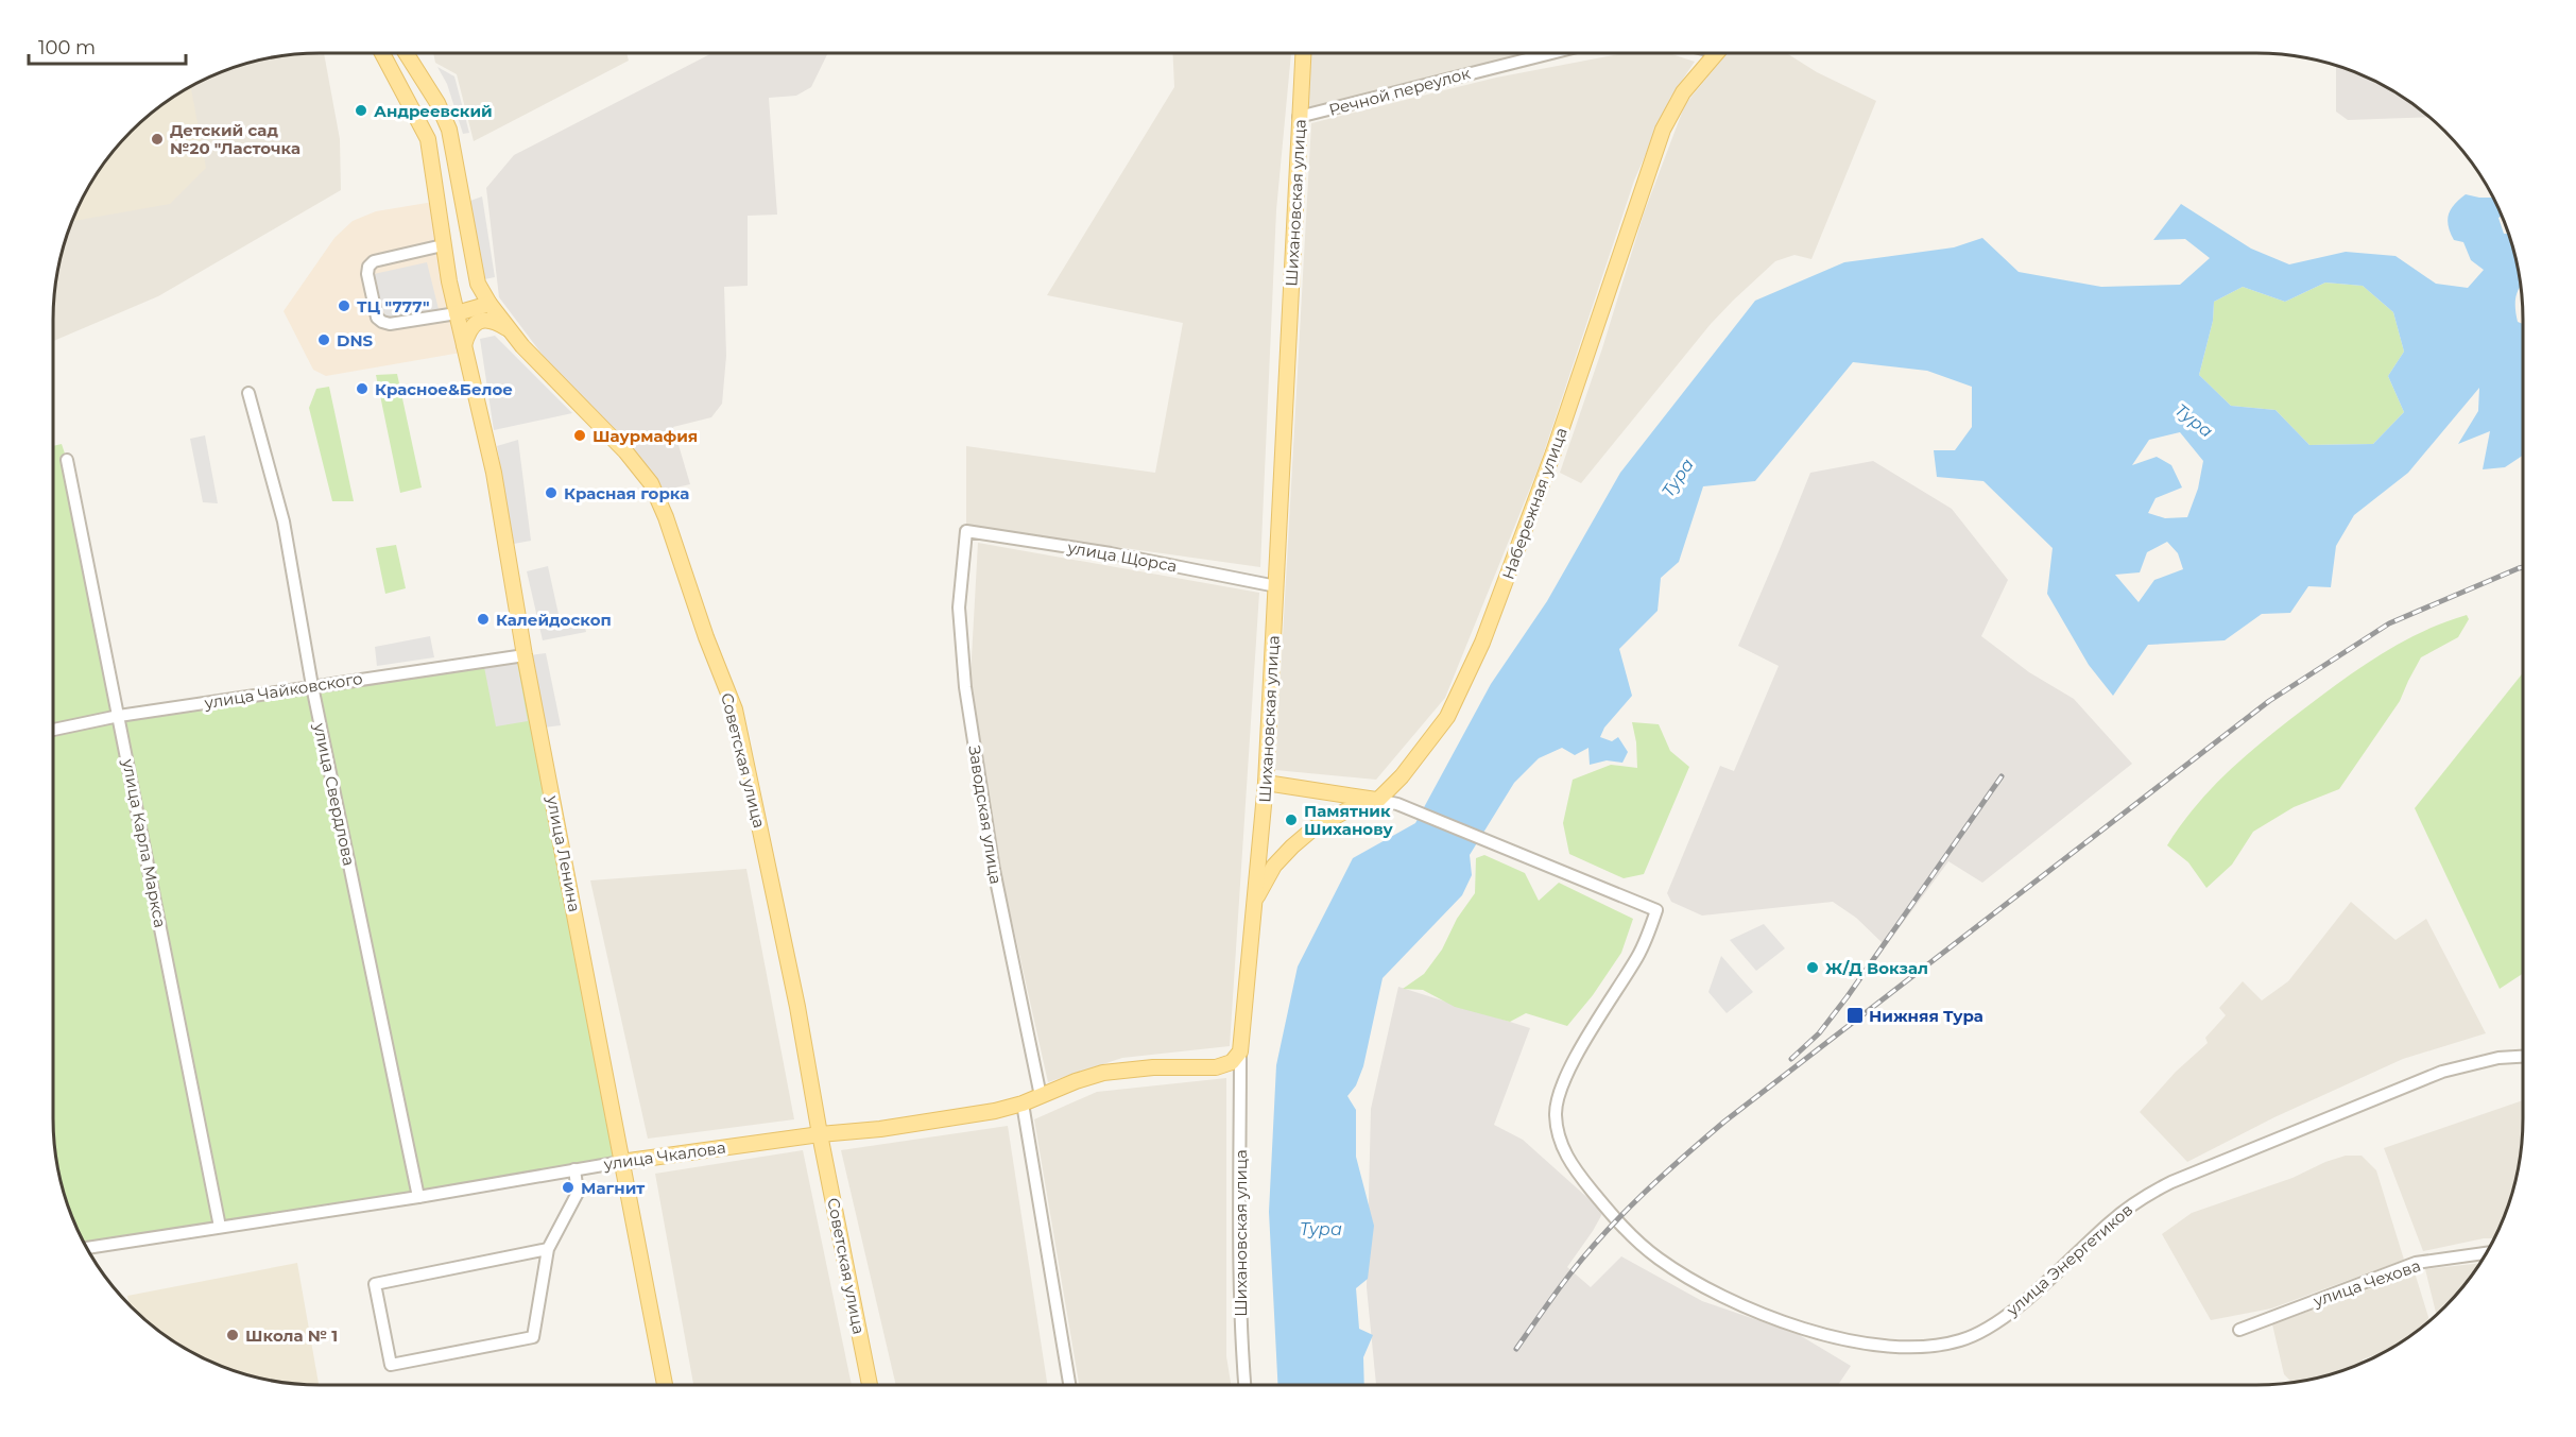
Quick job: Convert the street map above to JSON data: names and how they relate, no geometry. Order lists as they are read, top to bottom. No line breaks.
{"streets":{"main road":["Шихановская улица","Набережная улица","Советская улица","улица Ленина","улица Чкалова"],"street":["Речной переулок","улица Щорса","улица Чайковского","улица Свердлова","Заводская улица","улица Карла Маркса","улица Энергетиков","улица Чехова"]},"crossings":[["Речной переулок","Шихановская улица"],["Шихановская улица","Набережная улица"],["Шихановская улица","улица Щорса"],["Шихановская улица","улица Чкалова"],["Набережная улица","улица Энергетиков"],["улица Щорса","Заводская улица"],["улица Чайковского","улица Свердлова"],["улица Чайковского","улица Карла Маркса"],["улица Чайковского","улица Ленина"],["Советская улица","улица Чкалова"],["улица Свердлова","улица Чкалова"],["Заводская улица","улица Чкалова"],["улица Карла Маркса","улица Чкалова"],["улица Ленина","улица Чкалова"]],"water":["Тура"],"places":{"other":["Андреевский","Детский сад №20 \"Ласточка","ТЦ \"777\"","DNS","Красное&Белое","Шаурмафия","Красная горка","Калейдоскоп","Памятник Шиханову","Ж/Д Вокзал","Магнит","Школа № 1"],"transit":["Нижняя Тура"]},"scale_bar":"100 m"}
